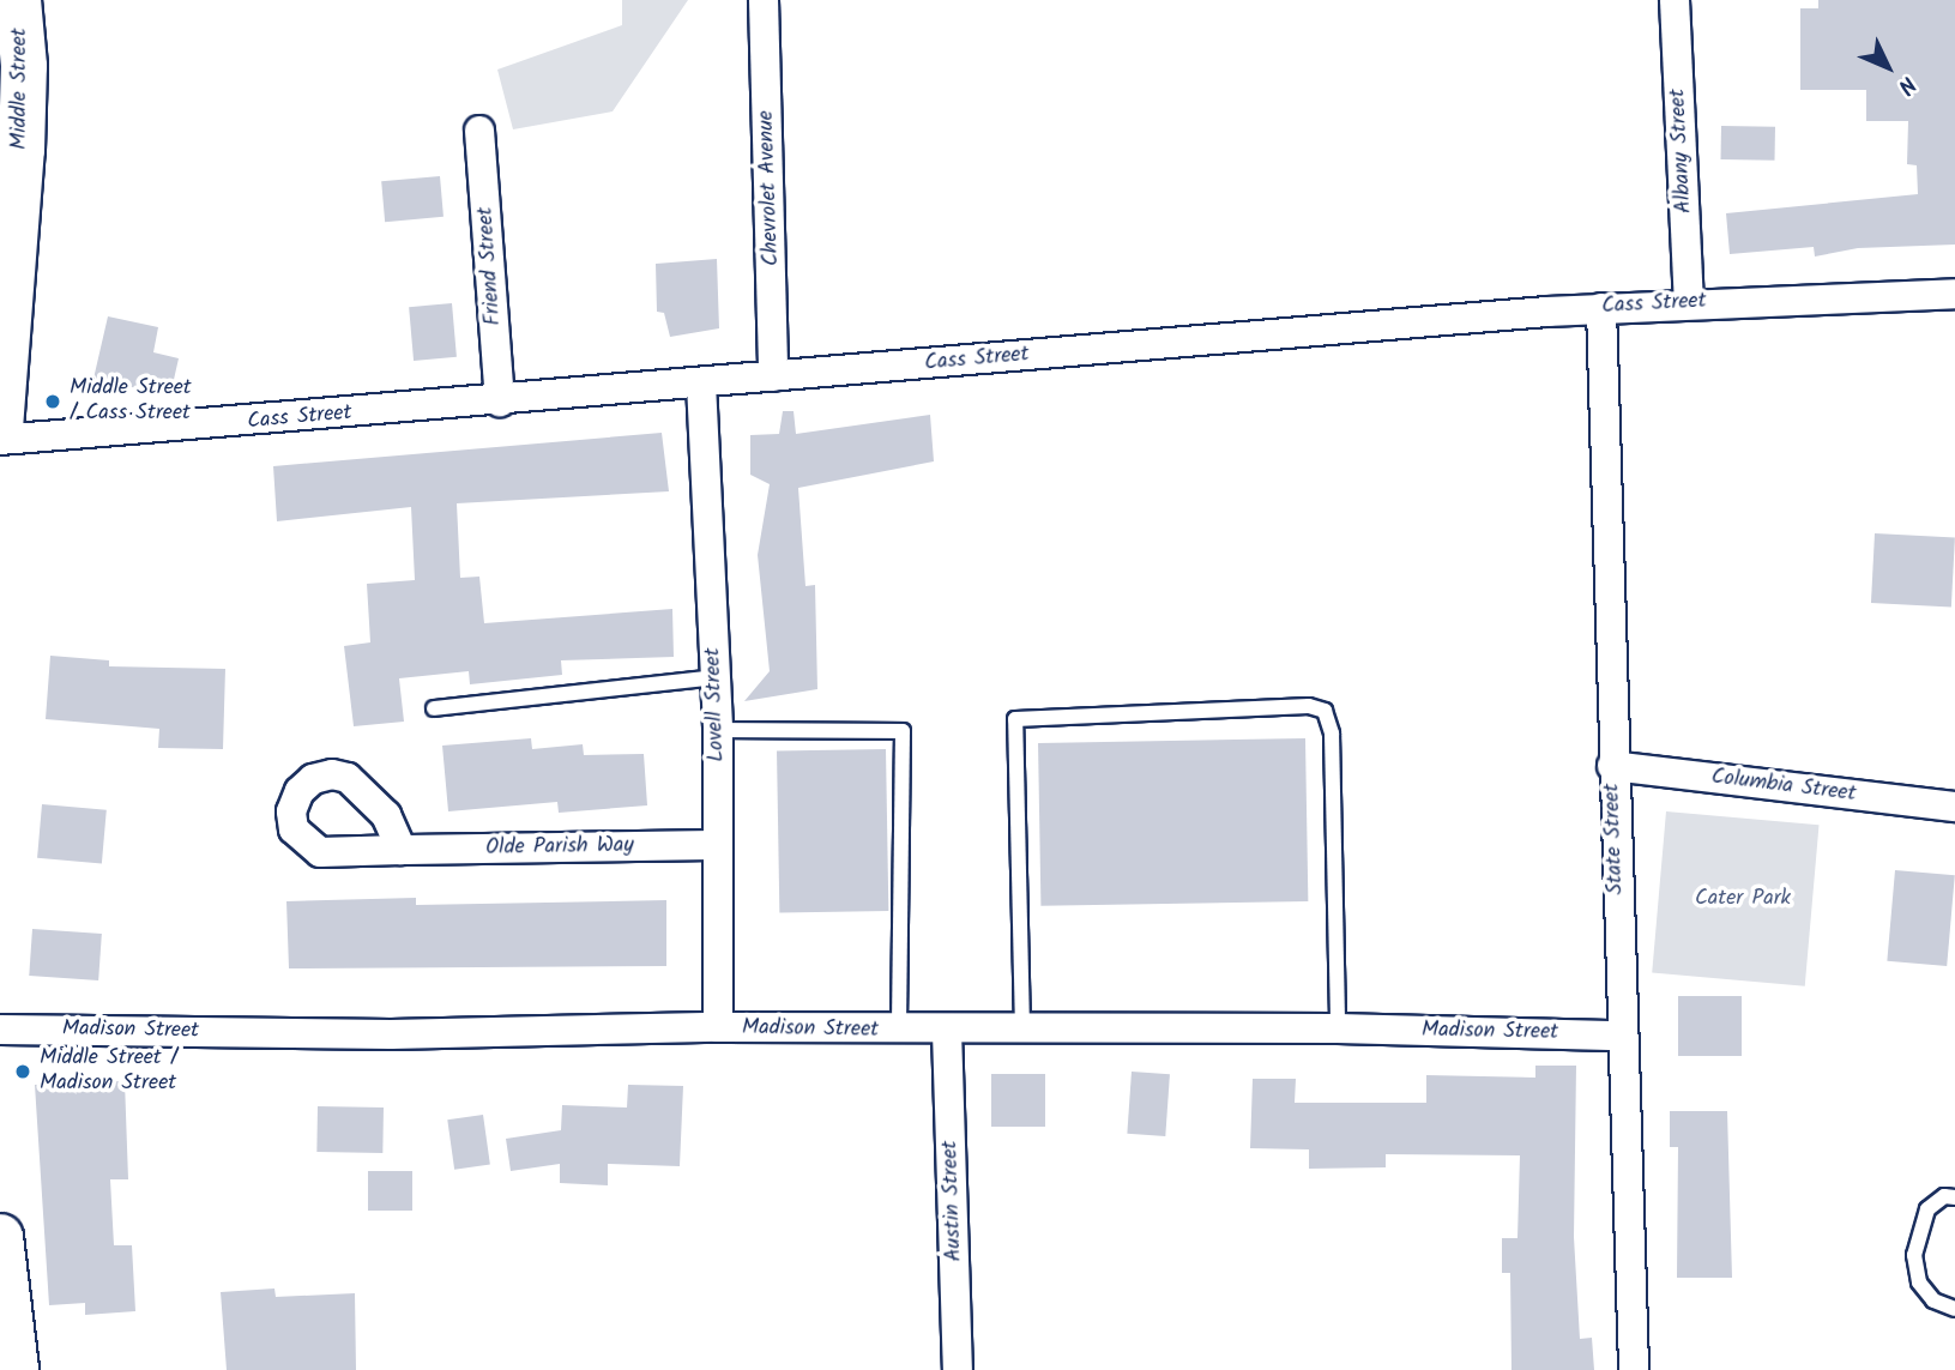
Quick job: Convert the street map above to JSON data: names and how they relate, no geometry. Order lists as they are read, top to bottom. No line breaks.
{"streets":{"main road":["Middle Street"],"street":["Albany Street","Chevrolet Avenue","Friend Street","Cass Street","Lovell Street","Columbia Street","State Street","Olde Parish Way","Madison Street","Austin Street"]},"crossings":[["Albany Street","Cass Street"],["Chevrolet Avenue","Cass Street"],["Friend Street","Cass Street"],["Cass Street","Lovell Street"],["Cass Street","State Street"],["Lovell Street","Olde Parish Way"],["Lovell Street","Madison Street"],["Columbia Street","State Street"],["State Street","Madison Street"],["Madison Street","Austin Street"]],"parks":["Cater Park"],"places":["Middle Street / Cass Street","Middle Street / Madison Street"],"north":"bottom right"}
